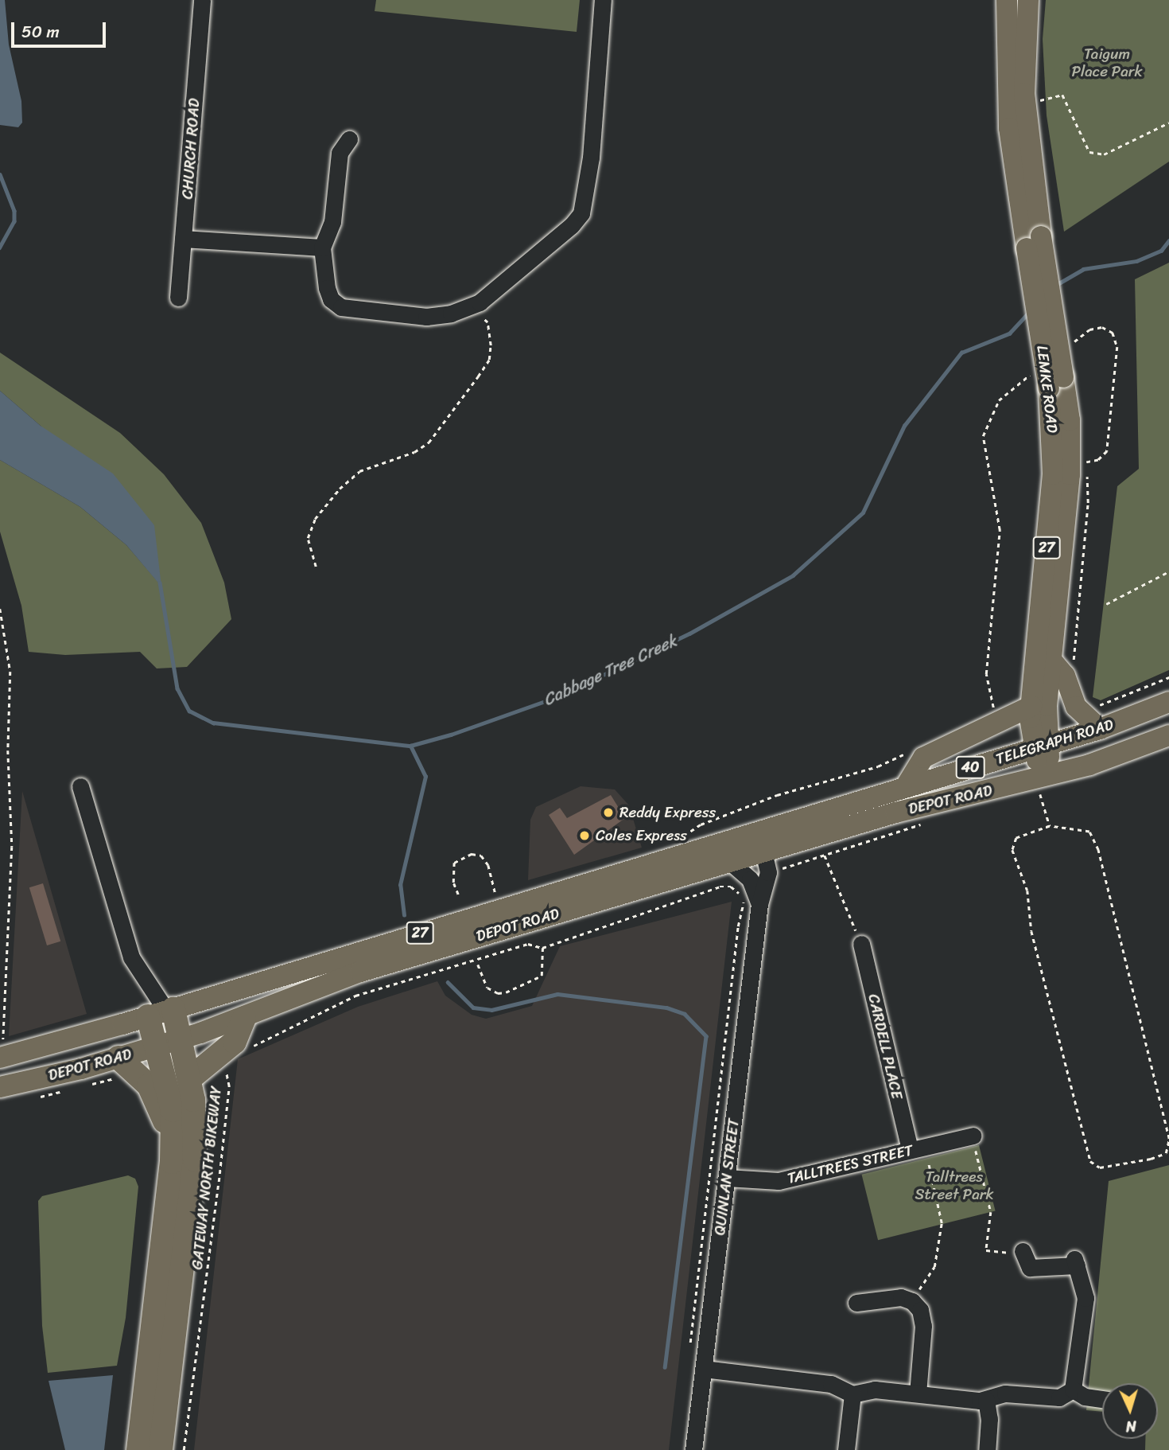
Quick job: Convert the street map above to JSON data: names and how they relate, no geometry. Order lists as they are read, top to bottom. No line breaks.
{"streets":{"main road":["LEMKE ROAD","27","TELEGRAPH ROAD","40","DEPOT ROAD"],"street":["CHURCH ROAD","CARDELL PLACE","TALLTREES STREET","QUINLAN STREET"],"path":["GATEWAY NORTH BIKEWAY"]},"crossings":[["LEMKE ROAD","TELEGRAPH ROAD"],["LEMKE ROAD","DEPOT ROAD"],["TELEGRAPH ROAD","DEPOT ROAD"],["DEPOT ROAD","QUINLAN STREET"],["CARDELL PLACE","TALLTREES STREET"],["TALLTREES STREET","QUINLAN STREET"]],"water":["Cabbage Tree Creek"],"parks":["Taigum Place Park","Talltrees Street Park"],"places":["Reddy Express","Coles Express"],"scale_bar":"50 m","north":"bottom"}
